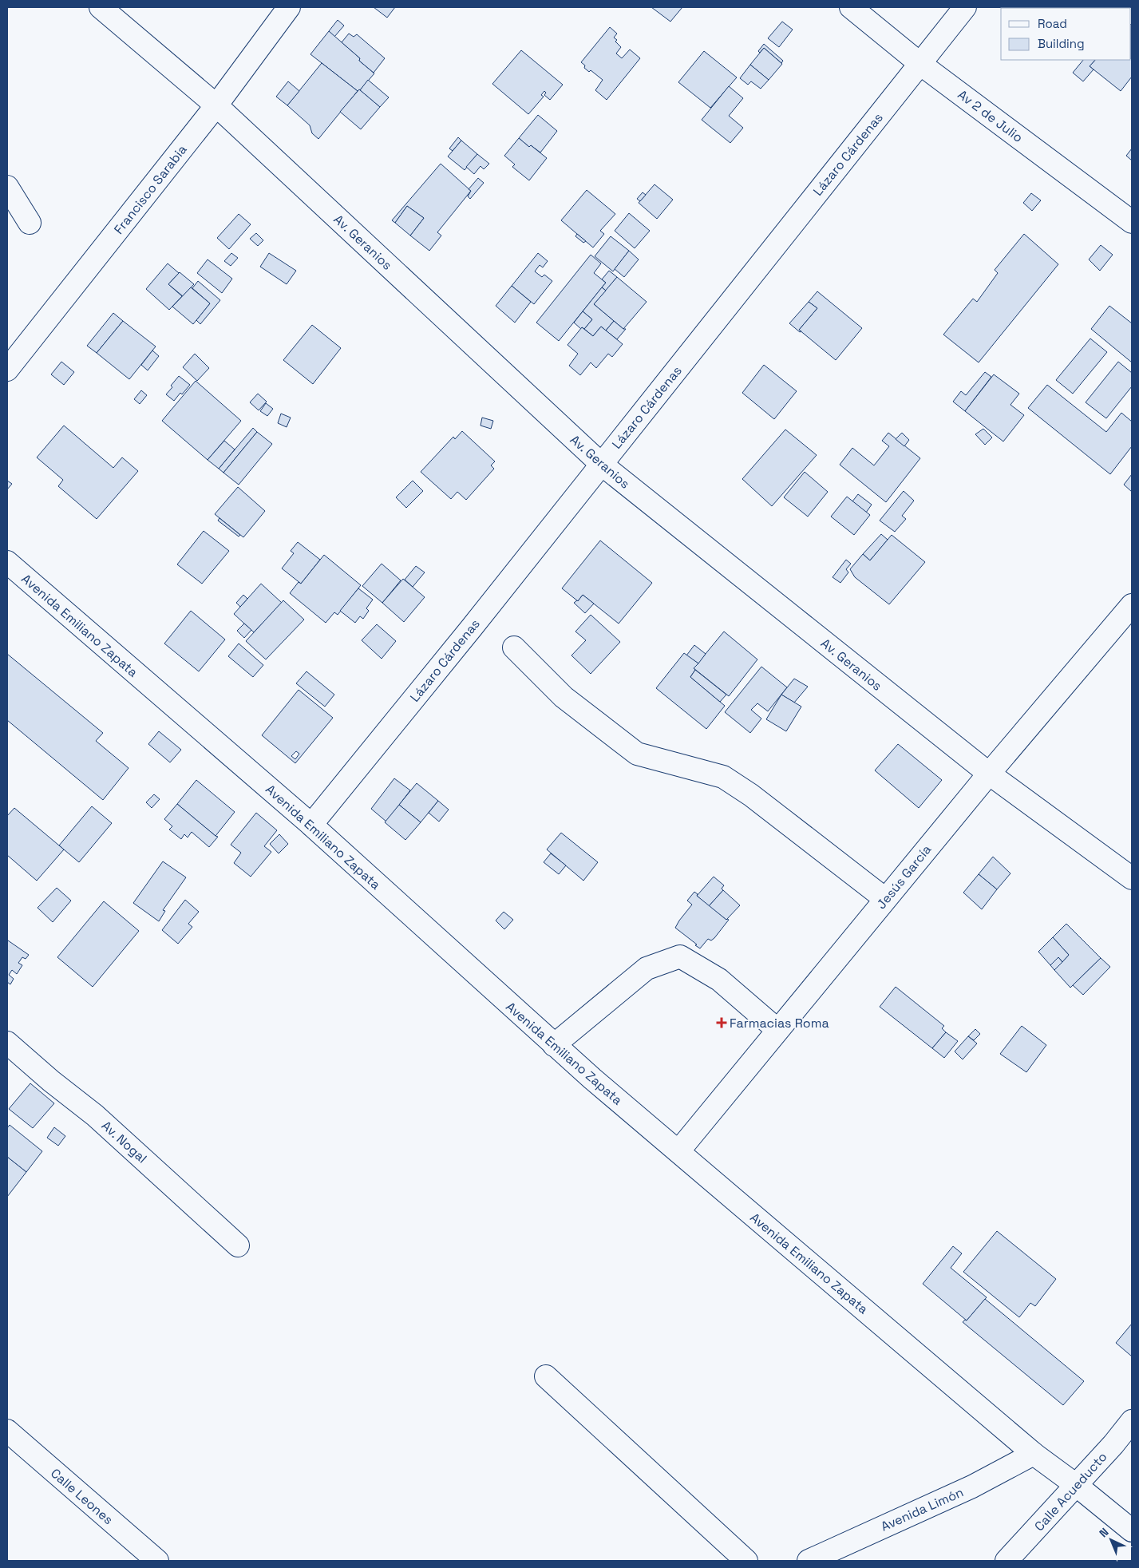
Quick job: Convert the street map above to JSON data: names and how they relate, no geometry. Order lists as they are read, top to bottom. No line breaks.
{"streets":{"street":["Av 2 de Julio","Lázaro Cárdenas","Francisco Sarabia","Av. Geranios","Avenida Emiliano Zapata","Jesús García","Av. Nogal","Calle Acueducto","Calle Leones","Avenida Limón"]},"crossings":[["Av 2 de Julio","Lázaro Cárdenas"],["Lázaro Cárdenas","Av. Geranios"],["Lázaro Cárdenas","Avenida Emiliano Zapata"],["Francisco Sarabia","Av. Geranios"],["Av. Geranios","Jesús García"],["Avenida Emiliano Zapata","Jesús García"],["Avenida Emiliano Zapata","Calle Acueducto"],["Avenida Emiliano Zapata","Avenida Limón"]],"places":{"health":["Farmacias Roma"]},"legend":["Road","Building"],"north":"top left"}
